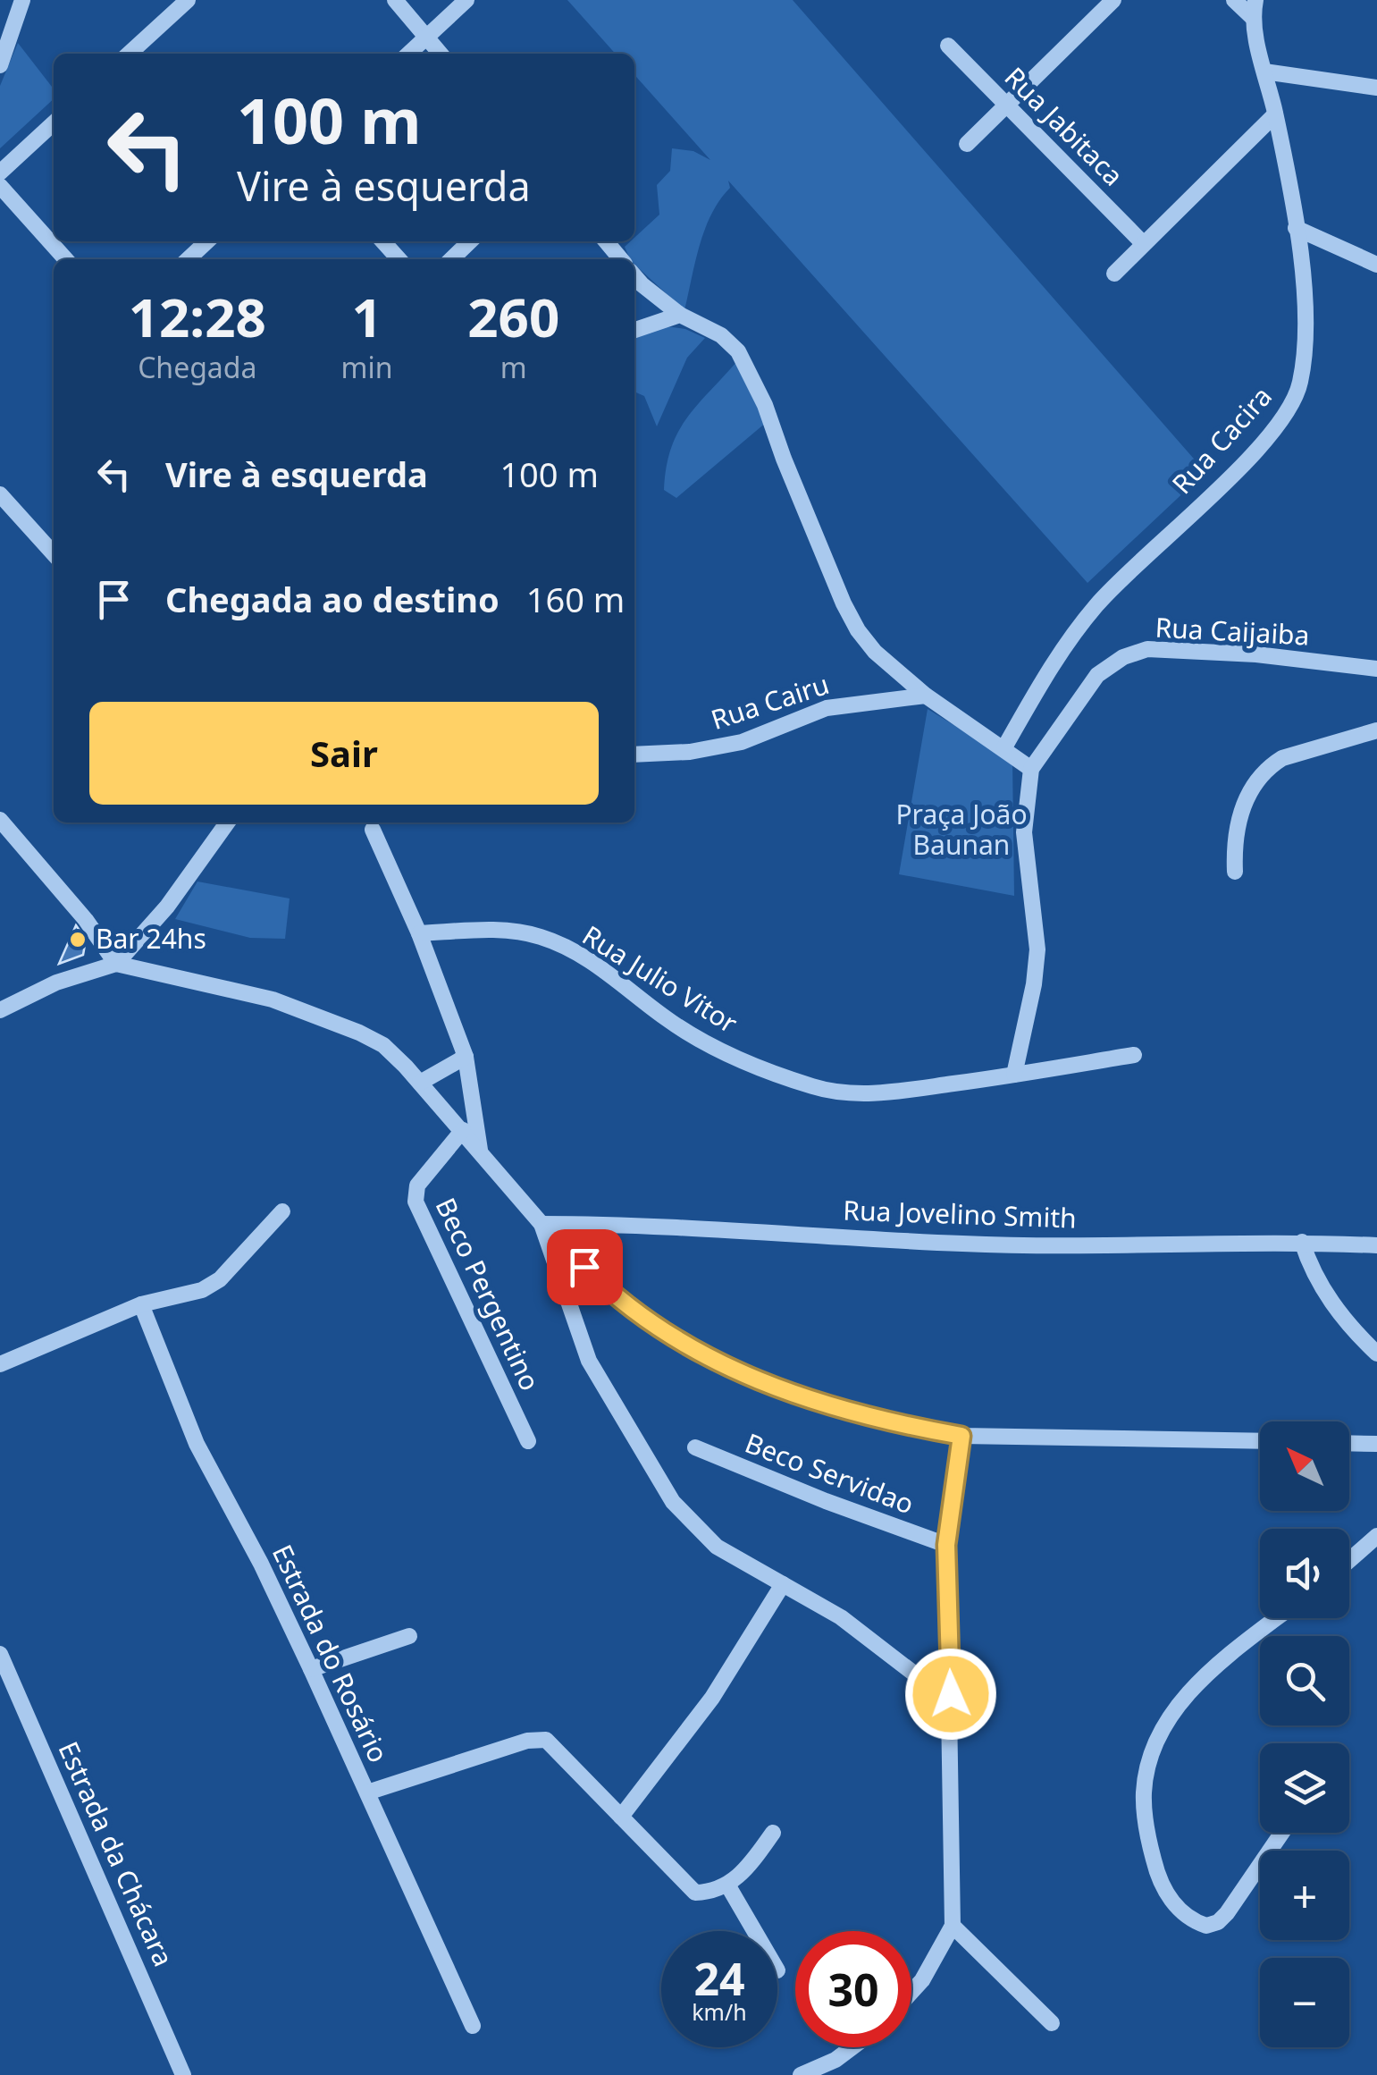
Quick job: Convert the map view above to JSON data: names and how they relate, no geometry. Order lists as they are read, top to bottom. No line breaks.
{"streets":{"street":["Rua Jabitaca","Rua Cacira","Rua Caijaiba","Rua Cairu","Rua Julio Vitor","Rua Jovelino Smith","Beco Pergentino","Beco Servidao","Estrada do Rosário","Estrada da Chácara"]},"parks":["Praça João Baunan"],"places":["Bar 24hs"],"north":"top left","page":{"turn":["100 m","Vire à esquerda"],"eta":["12:28","Chegada","1","min","260","m"],"list":[{"name":"Vire à esquerda","value":"100 m"},{"name":"Chegada ao destino","value":"160 m"}],"buttons":"Sair","map_buttons":["+","−"],"speed":"24 km/h","limit":"30"}}
